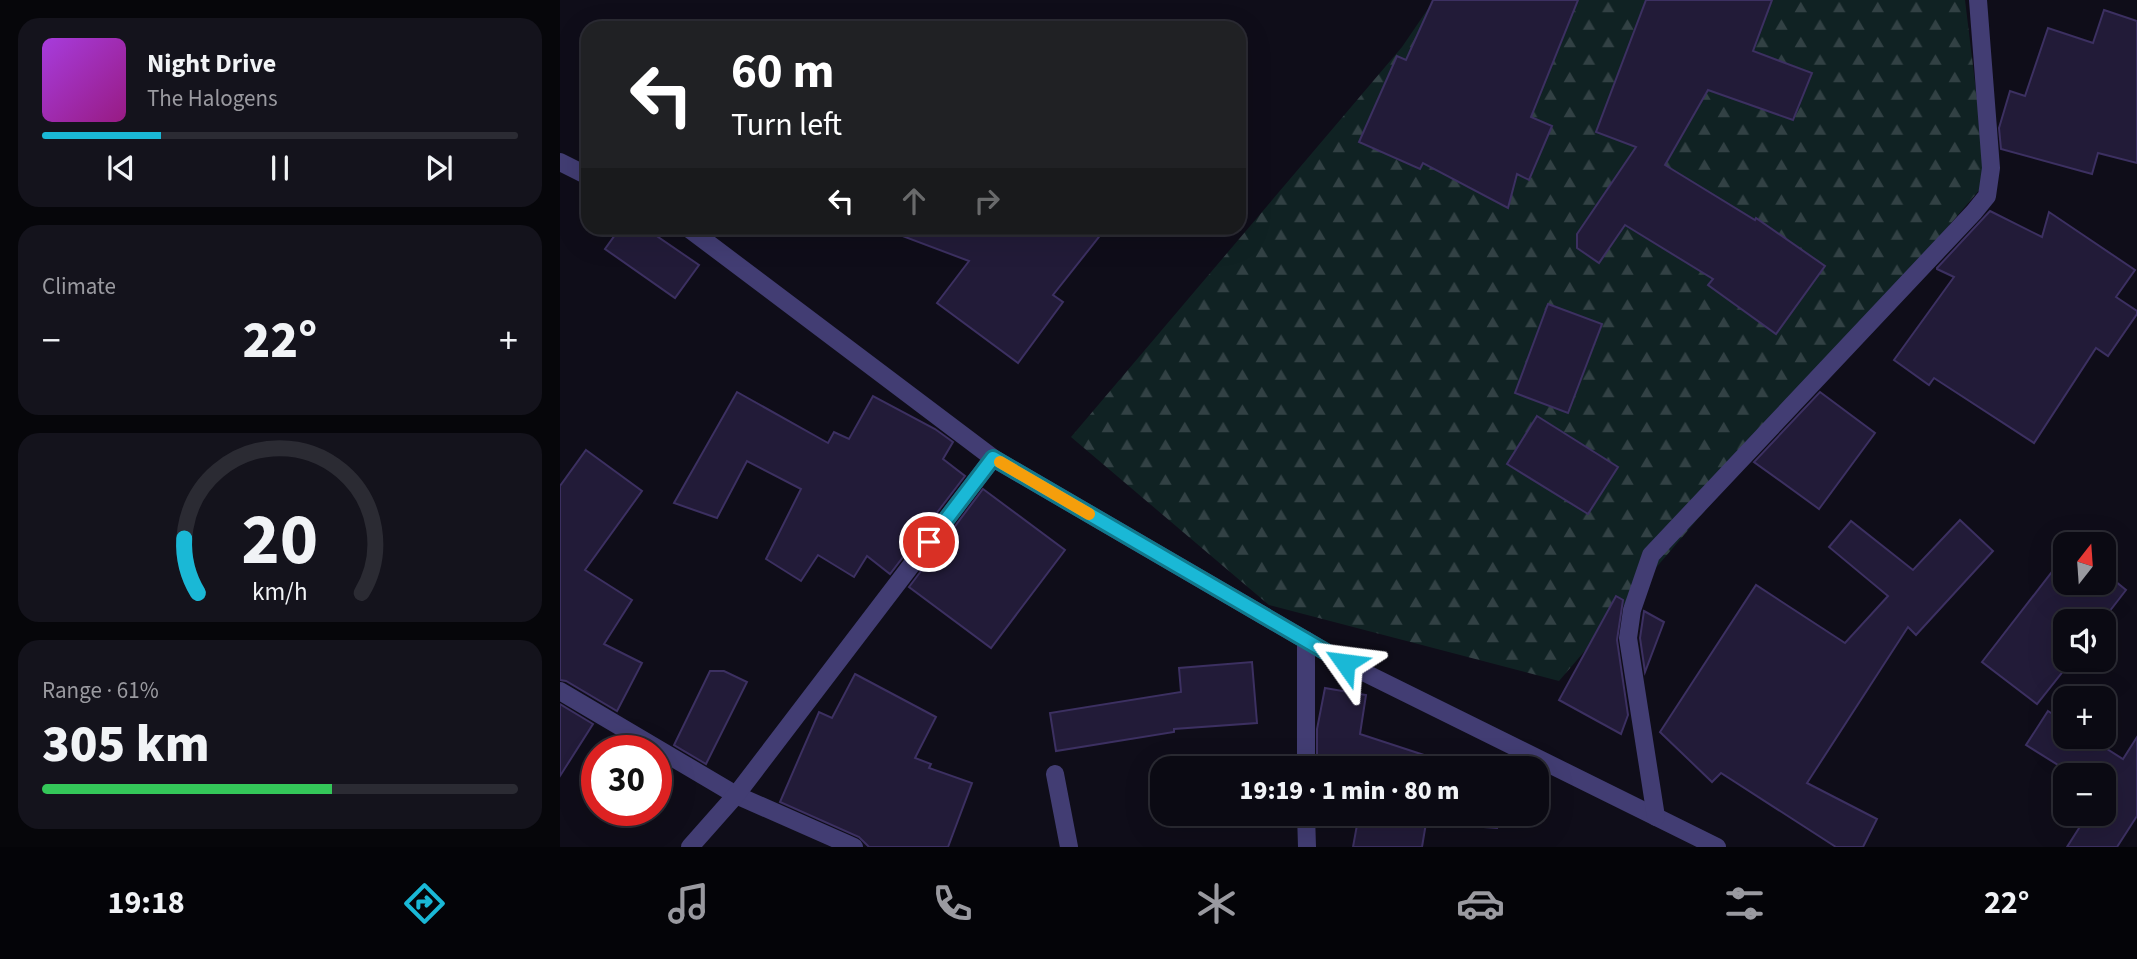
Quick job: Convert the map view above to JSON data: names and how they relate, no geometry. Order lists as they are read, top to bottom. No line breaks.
{"north":"top","page":{"turn":["60 m","Turn left"],"song":["Night Drive","The Halogens"],"tile":["Climate",["Range · 61%","305 km"]],"heat":["−","22°","+"],"map_buttons":["+","−"],"limit":"30","trip":"19:19 · 1 min · 80 m","tabs":["19:18","22°"],"gauge":["20","km/h"]}}
